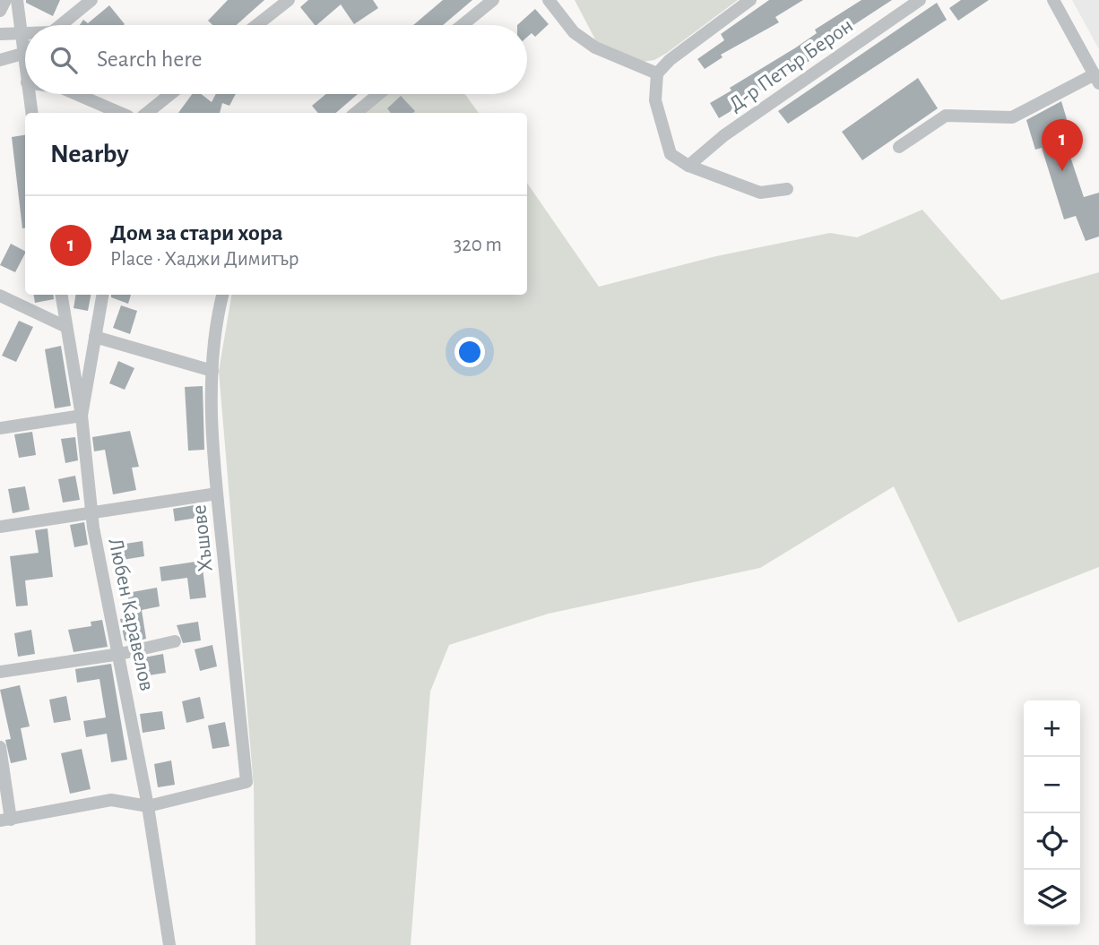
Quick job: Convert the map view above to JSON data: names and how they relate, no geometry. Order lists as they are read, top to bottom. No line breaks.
{"streets":{"street":["Д-р Петър Берон","Хъшове","Любен Каравелов"]},"crossings":[["Хъшове","Любен Каравелов"]],"page":{"search":"Search here","heading":"Nearby","pins":"1","list":[{"mark":"1","name":"Дом за стари хора","note":"Place · Хаджи Димитър","value":"320 m"}],"map_buttons":["+","−"]}}
